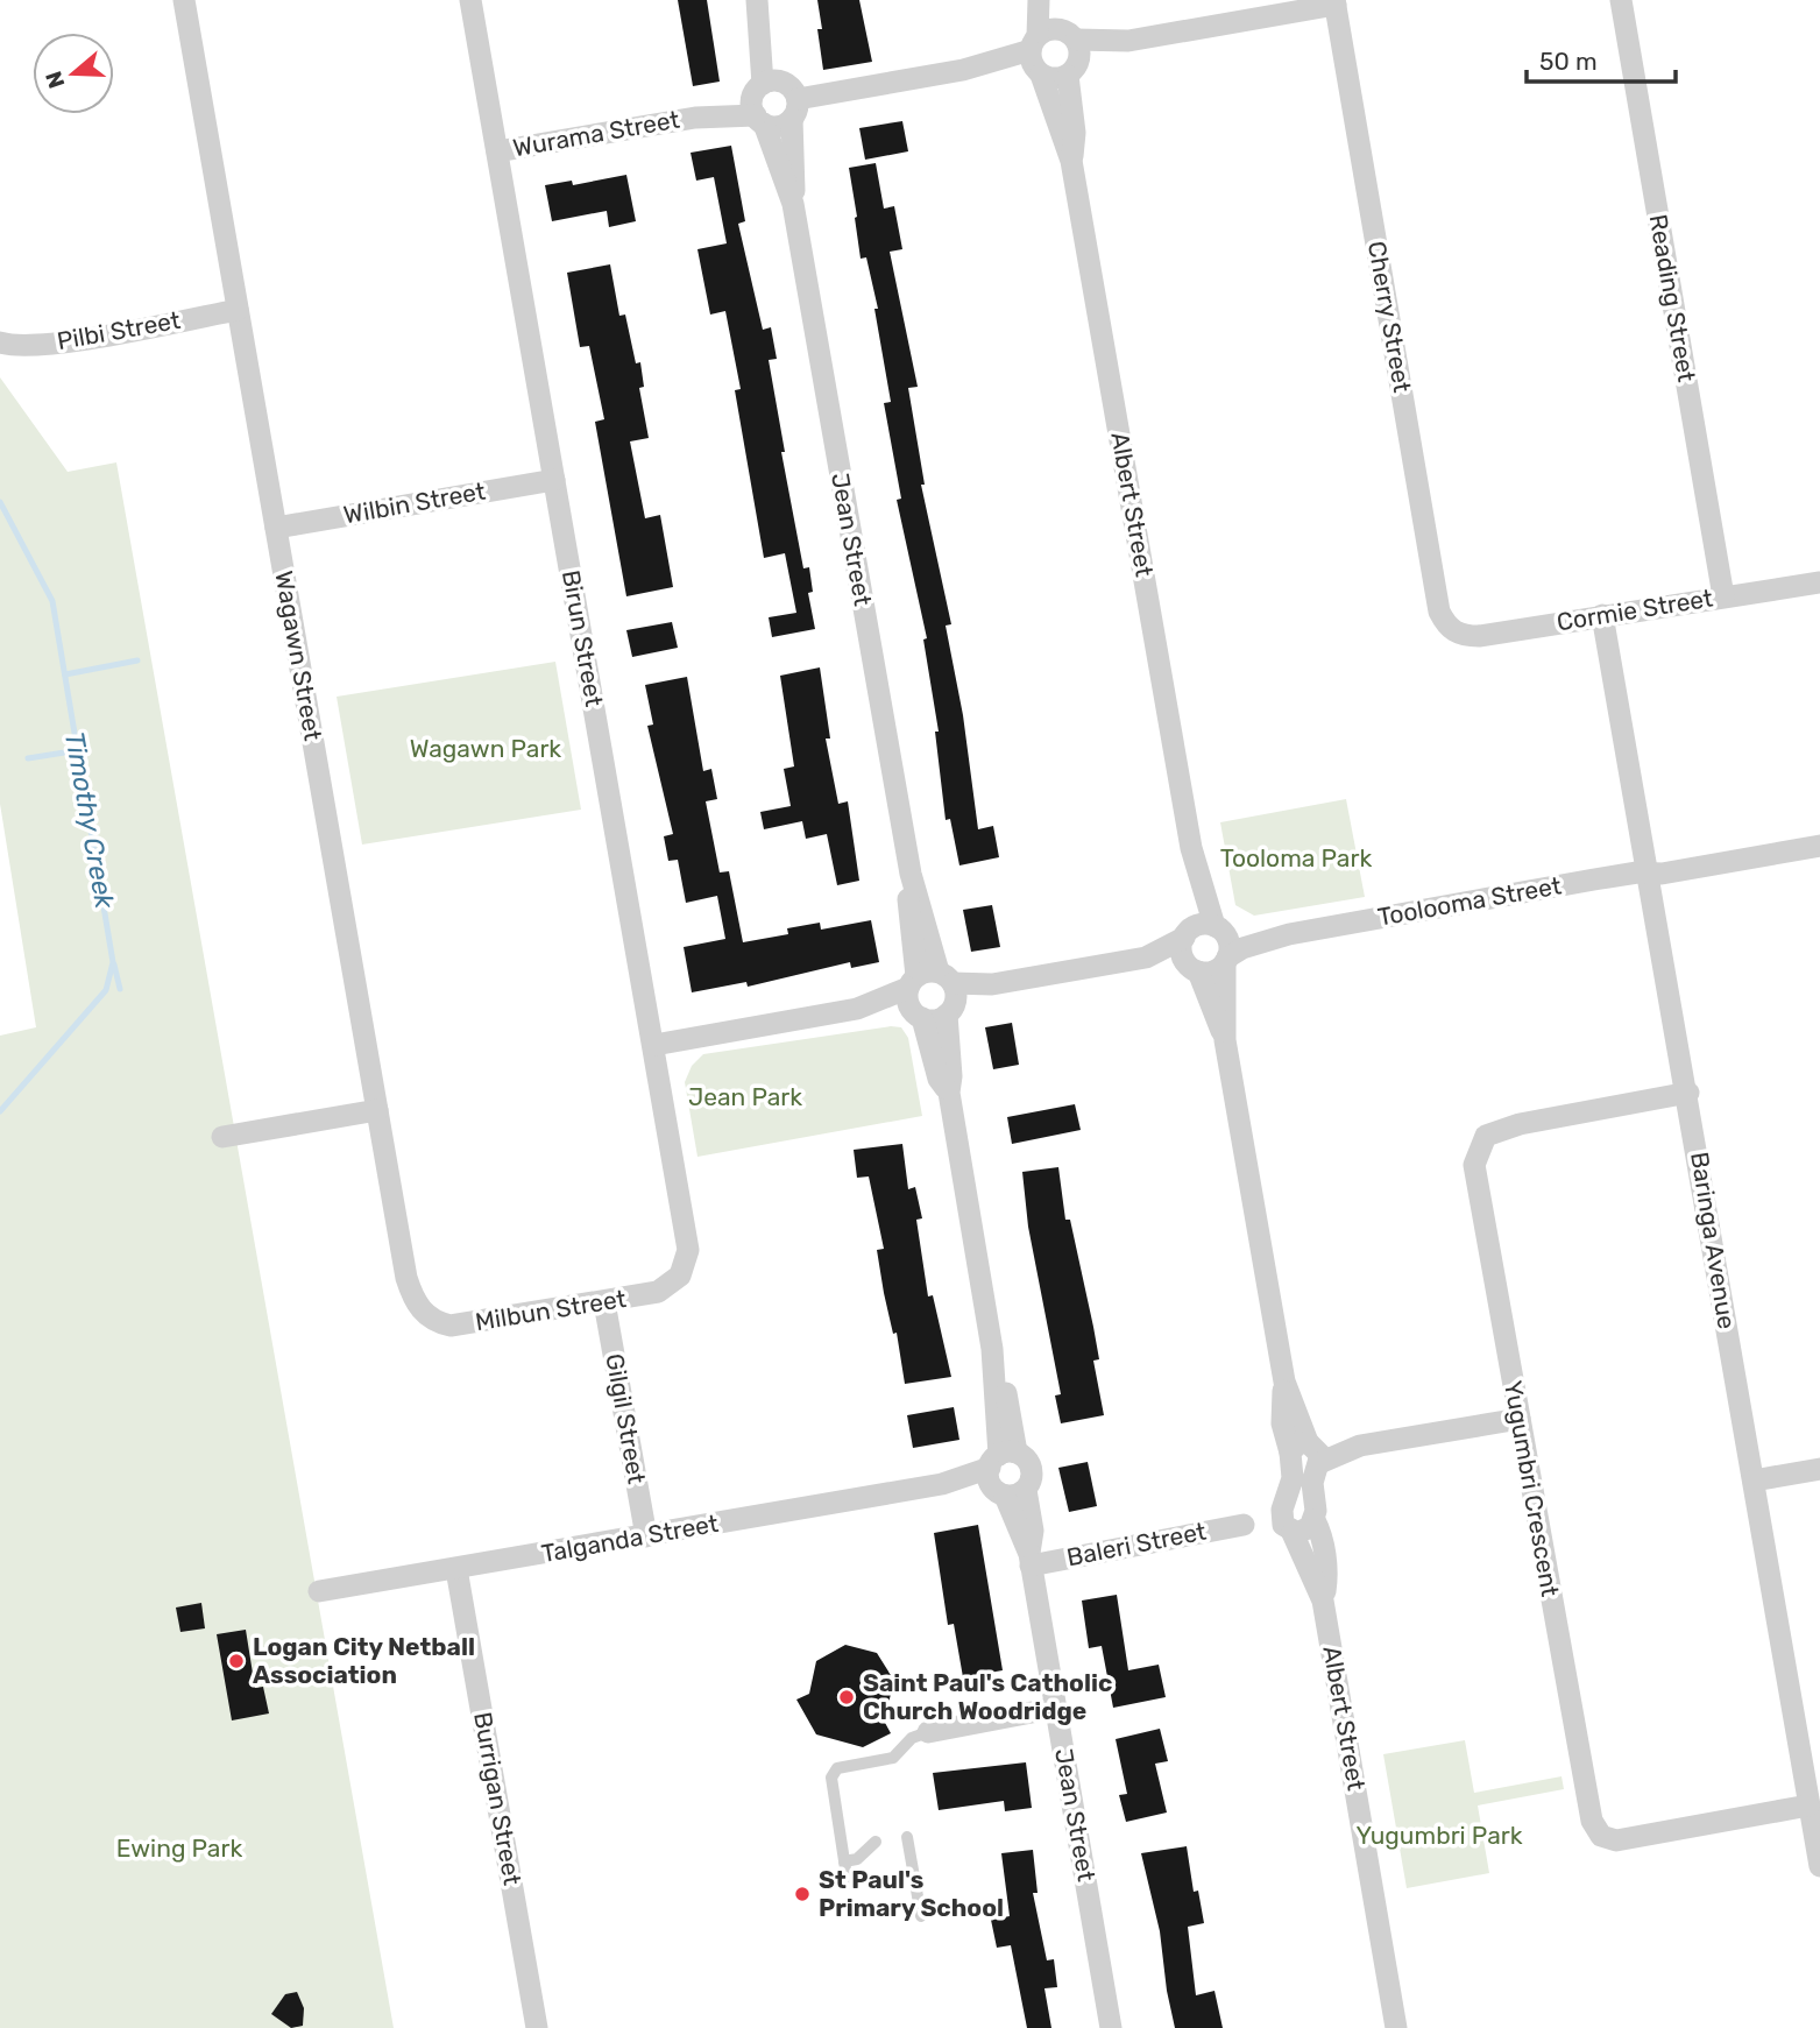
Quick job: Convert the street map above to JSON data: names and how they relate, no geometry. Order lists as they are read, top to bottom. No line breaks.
{"streets":{"street":["Wurama Street","Reading Street","Cherry Street","Pilbi Street","Wilbin Street","Albert Street","Jean Street","Cormie Street","Birun Street","Wagawn Street","Toolooma Street","Baringa Avenue","Milbun Street","Gilgil Street","Yugumbri Crescent","Talganda Street","Baleri Street","Burrigan Street"]},"crossings":[["Wurama Street","Jean Street"],["Wurama Street","Birun Street"],["Reading Street","Cormie Street"],["Cherry Street","Cormie Street"],["Pilbi Street","Wagawn Street"],["Wilbin Street","Birun Street"],["Wilbin Street","Wagawn Street"],["Albert Street","Toolooma Street"],["Albert Street","Baleri Street"],["Jean Street","Talganda Street"],["Jean Street","Baleri Street"],["Cormie Street","Baringa Avenue"],["Birun Street","Milbun Street"],["Wagawn Street","Milbun Street"],["Toolooma Street","Baringa Avenue"],["Baringa Avenue","Yugumbri Crescent"],["Milbun Street","Gilgil Street"],["Gilgil Street","Talganda Street"],["Talganda Street","Burrigan Street"]],"water":["Timothy Creek"],"parks":["Wagawn Park","Tooloma Park","Jean Park","Yugumbri Park","Ewing Park"],"places":["Logan City Netball Association","Saint Paul's Catholic Church Woodridge","St Paul's Primary School"],"scale_bar":"50 m","north":"left"}
